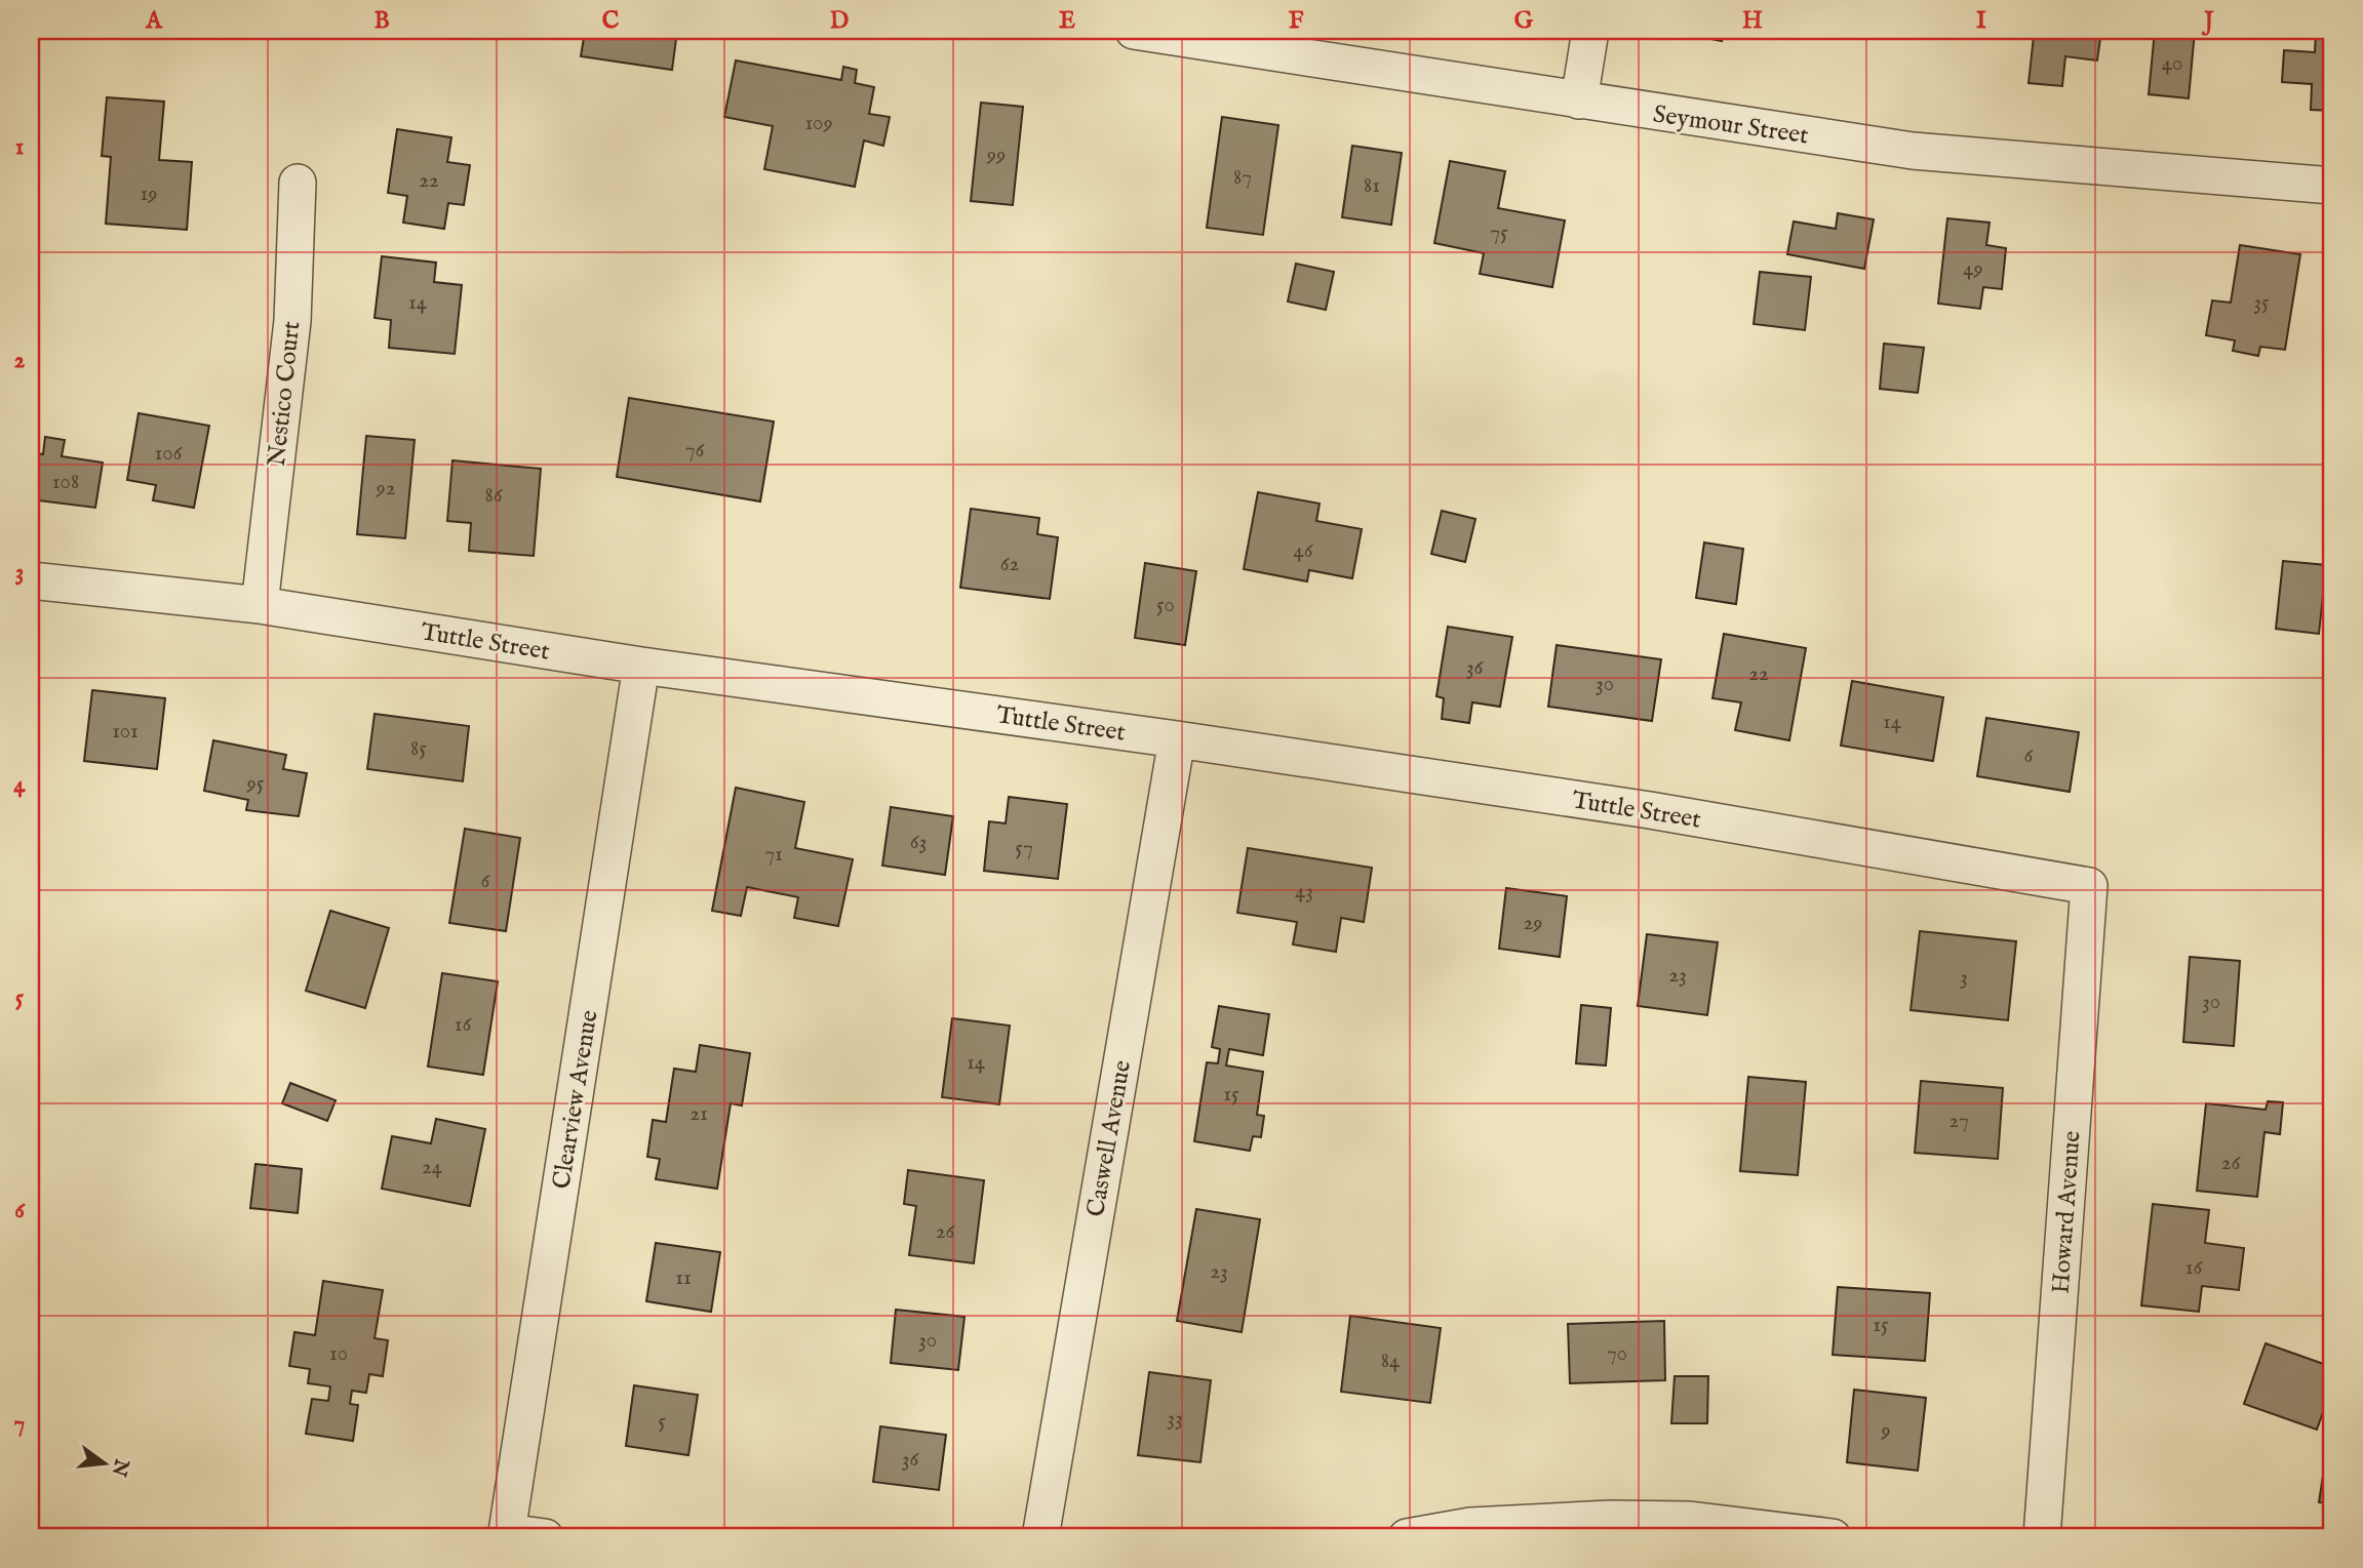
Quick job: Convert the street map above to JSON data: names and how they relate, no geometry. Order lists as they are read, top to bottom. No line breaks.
{"streets":{"street":["Seymour Street","Nestico Court","Tuttle Street","Clearview Avenue","Caswell Avenue","Howard Avenue"]},"crossings":[["Nestico Court","Tuttle Street"],["Tuttle Street","Clearview Avenue"],["Tuttle Street","Caswell Avenue"],["Tuttle Street","Howard Avenue"]],"house_numbers":["40","109","99","87","22","81","19","75","49","14","35","76","106","108","92","86","46","62","50","36","22","30","14","101","85","6","95","63","57","71","6","43","29","23","3","30","16","14","15","21","27","26","24","26","16","23","11","15","30","10","70","84","33","5","9","36"],"north":"right","grid":{"columns":["A","B","C","D","E","F","G","H","I","J"],"rows":["1","2","3","4","5","6","7"]}}
